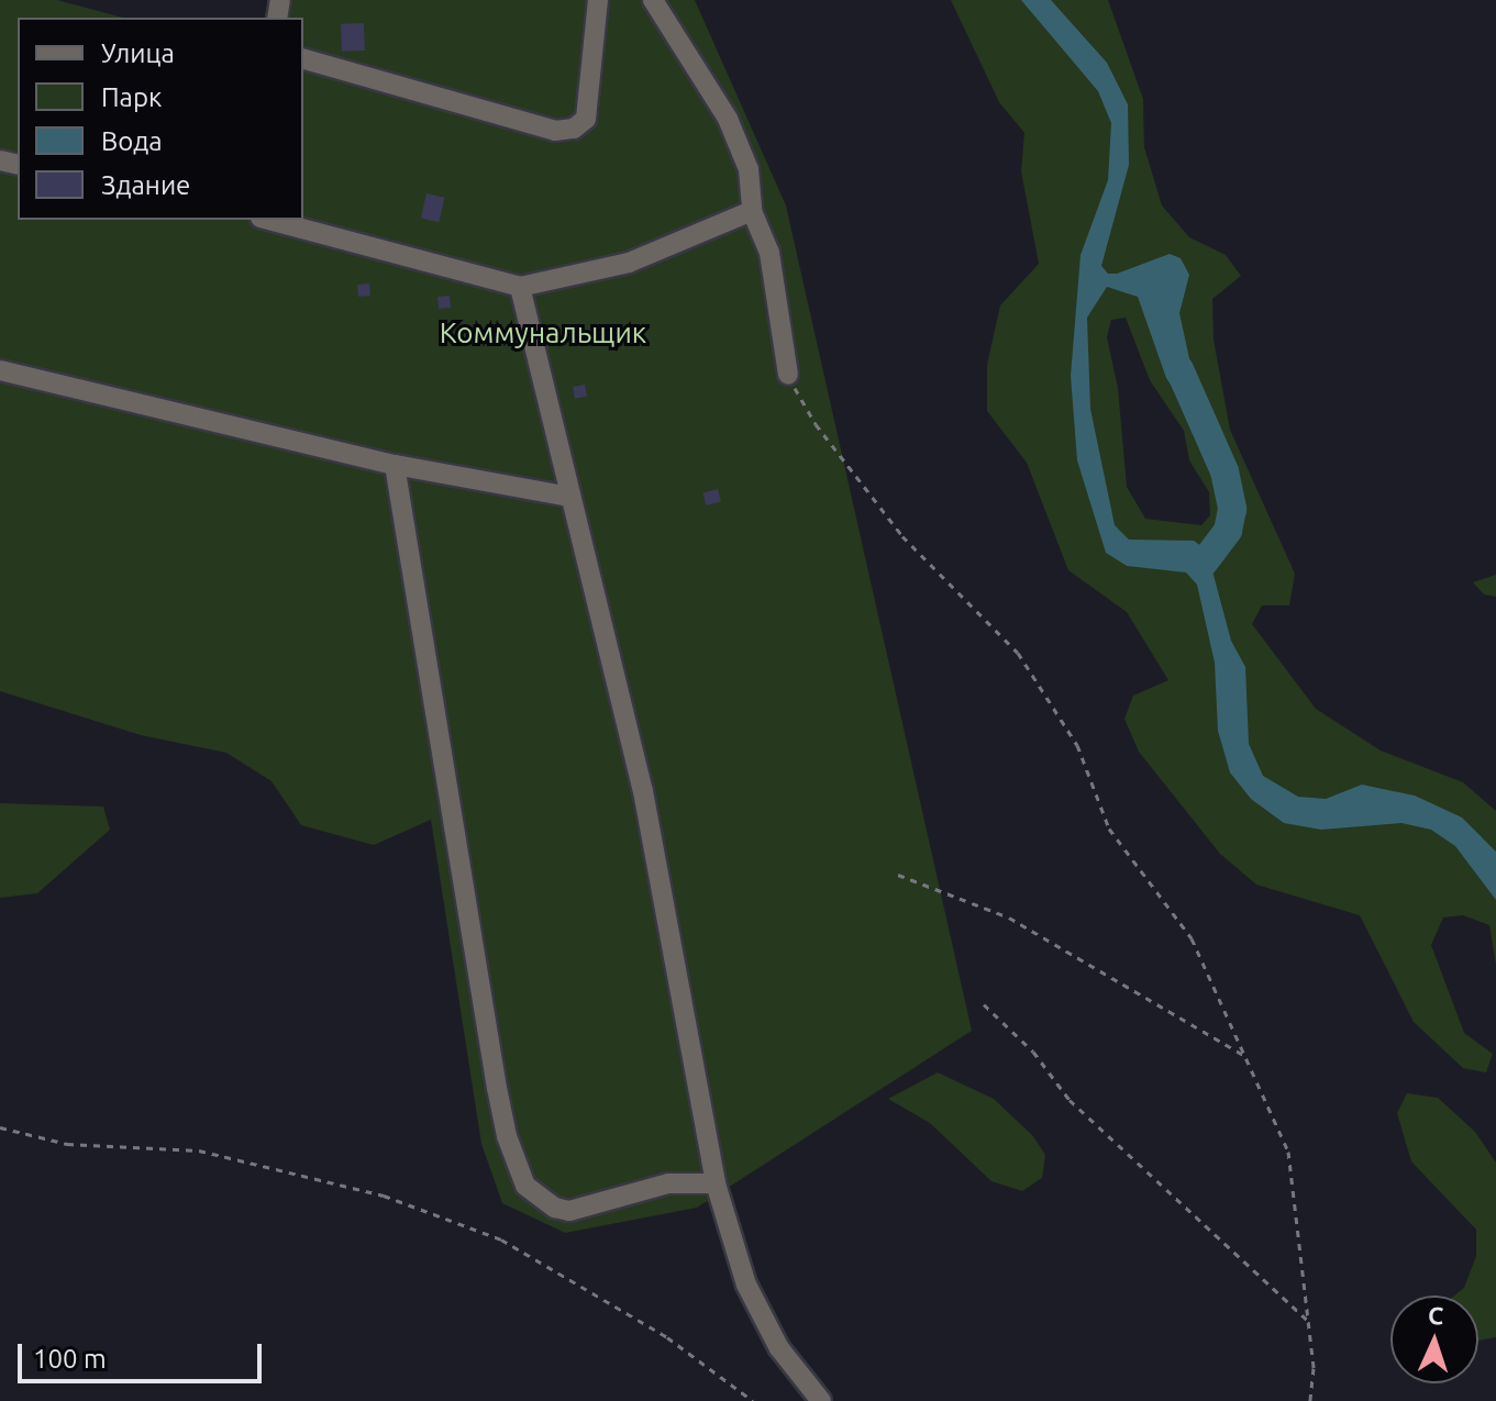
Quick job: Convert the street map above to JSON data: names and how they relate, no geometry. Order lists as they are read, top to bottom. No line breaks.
{"parks":["Коммунальщик"],"legend":["Улица","Парк","Вода","Здание"],"scale_bar":"100 m","north":"top"}
